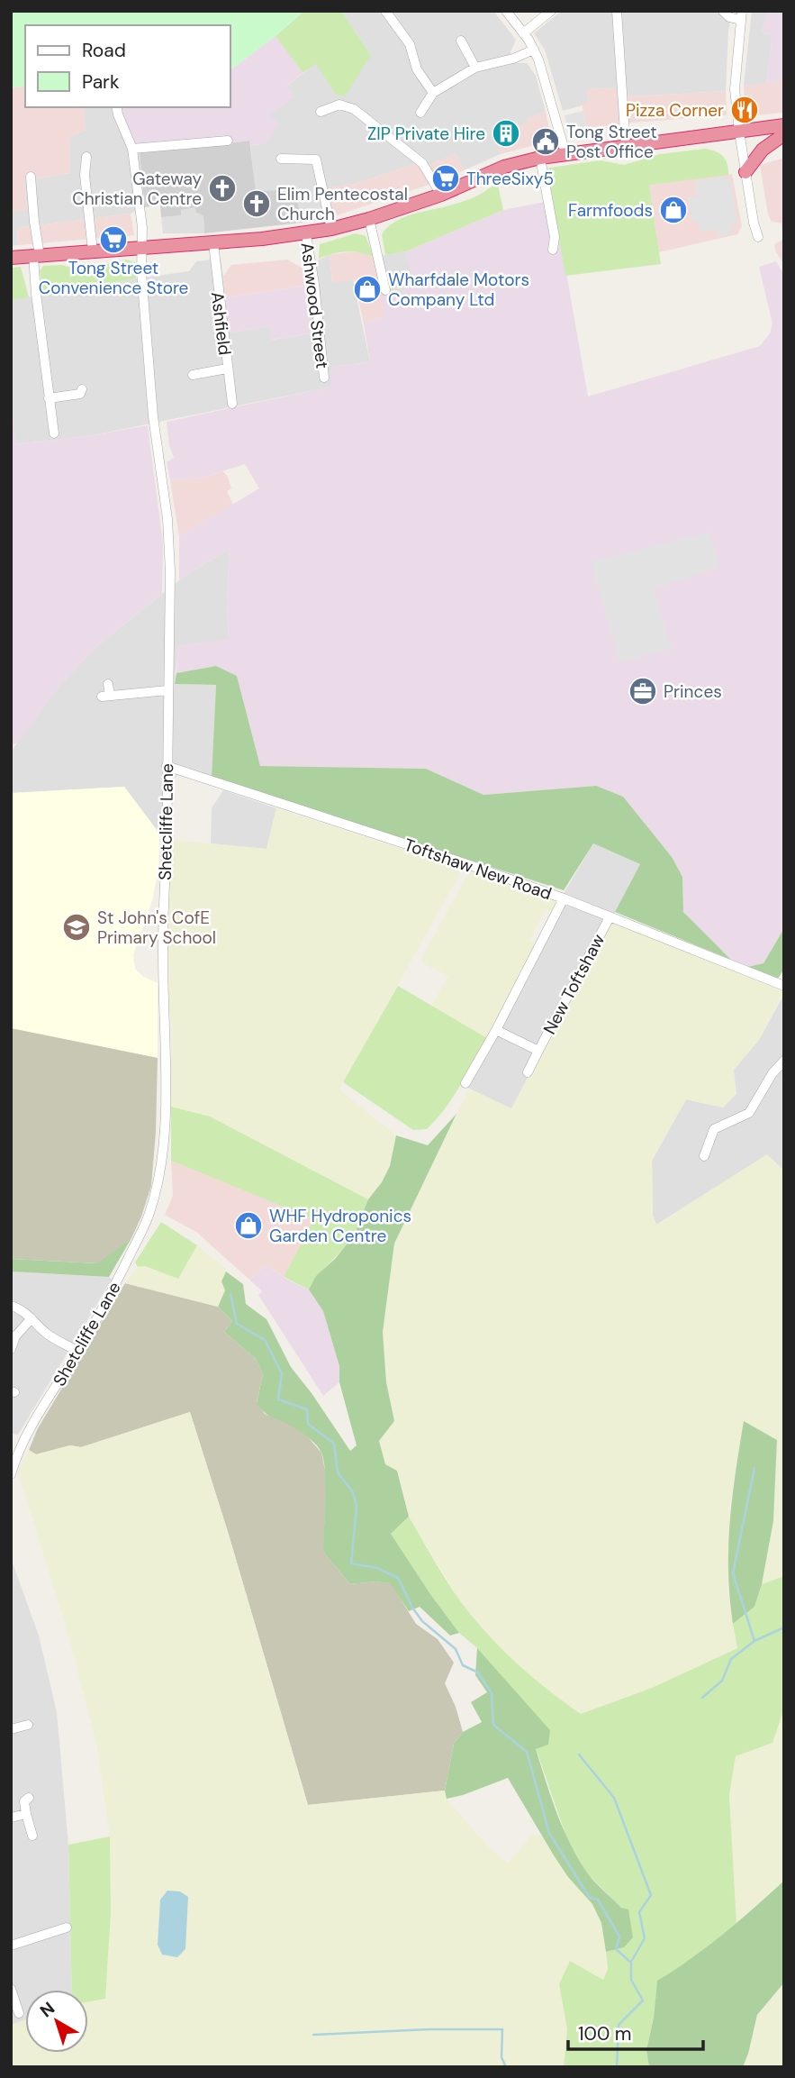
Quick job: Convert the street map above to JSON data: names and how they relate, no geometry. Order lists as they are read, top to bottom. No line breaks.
{"streets":{"street":["Ashwood Street","Ashfield","Shetcliffe Lane","Toftshaw New Road","New Toftshaw"]},"crossings":[["Shetcliffe Lane","Toftshaw New Road"],["Toftshaw New Road","New Toftshaw"]],"places":{"restaurant":["Pizza Corner"],"building":["ZIP Private Hire"],"public building":["Tong Street Post Office"],"supermarket":["ThreeSixy5","Tong Street Convenience Store"],"church":["Gateway Christian Centre","Elim Pentecostal Church"],"shop":["Farmfoods","Wharfdale Motors Company Ltd","WHF Hydroponics Garden Centre"],"office":["Princes"],"school or university":["St John's CofE Primary School"]},"legend":["Road","Park"],"scale_bar":"100 m","north":"top left"}
